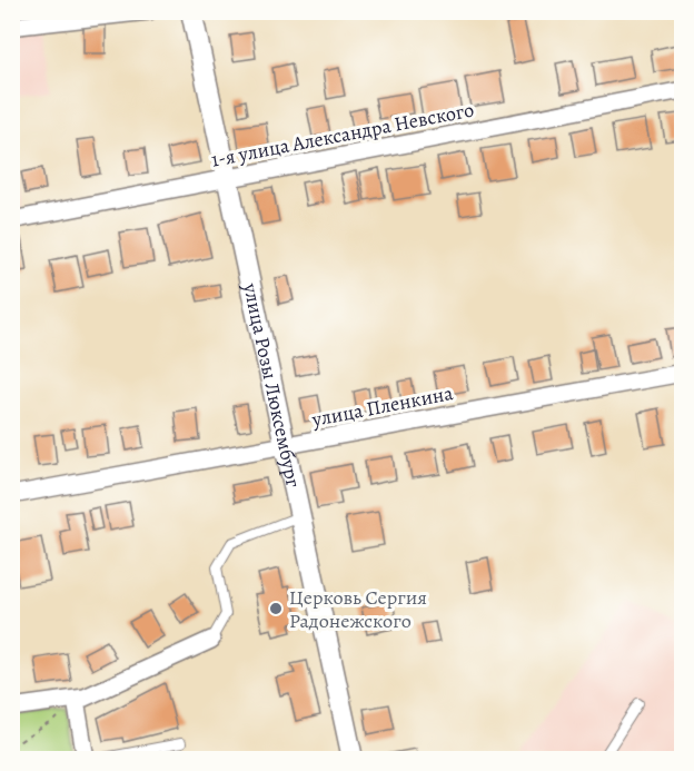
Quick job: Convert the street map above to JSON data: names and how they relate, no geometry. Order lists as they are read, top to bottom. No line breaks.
{"streets":{"street":["1-я улица Александра Невского","улица Розы Люксембург","улица Пленкина"]},"crossings":[["1-я улица Александра Невского","улица Розы Люксембург"],["улица Розы Люксембург","улица Пленкина"]],"places":["Церковь Сергия Радонежского"]}
